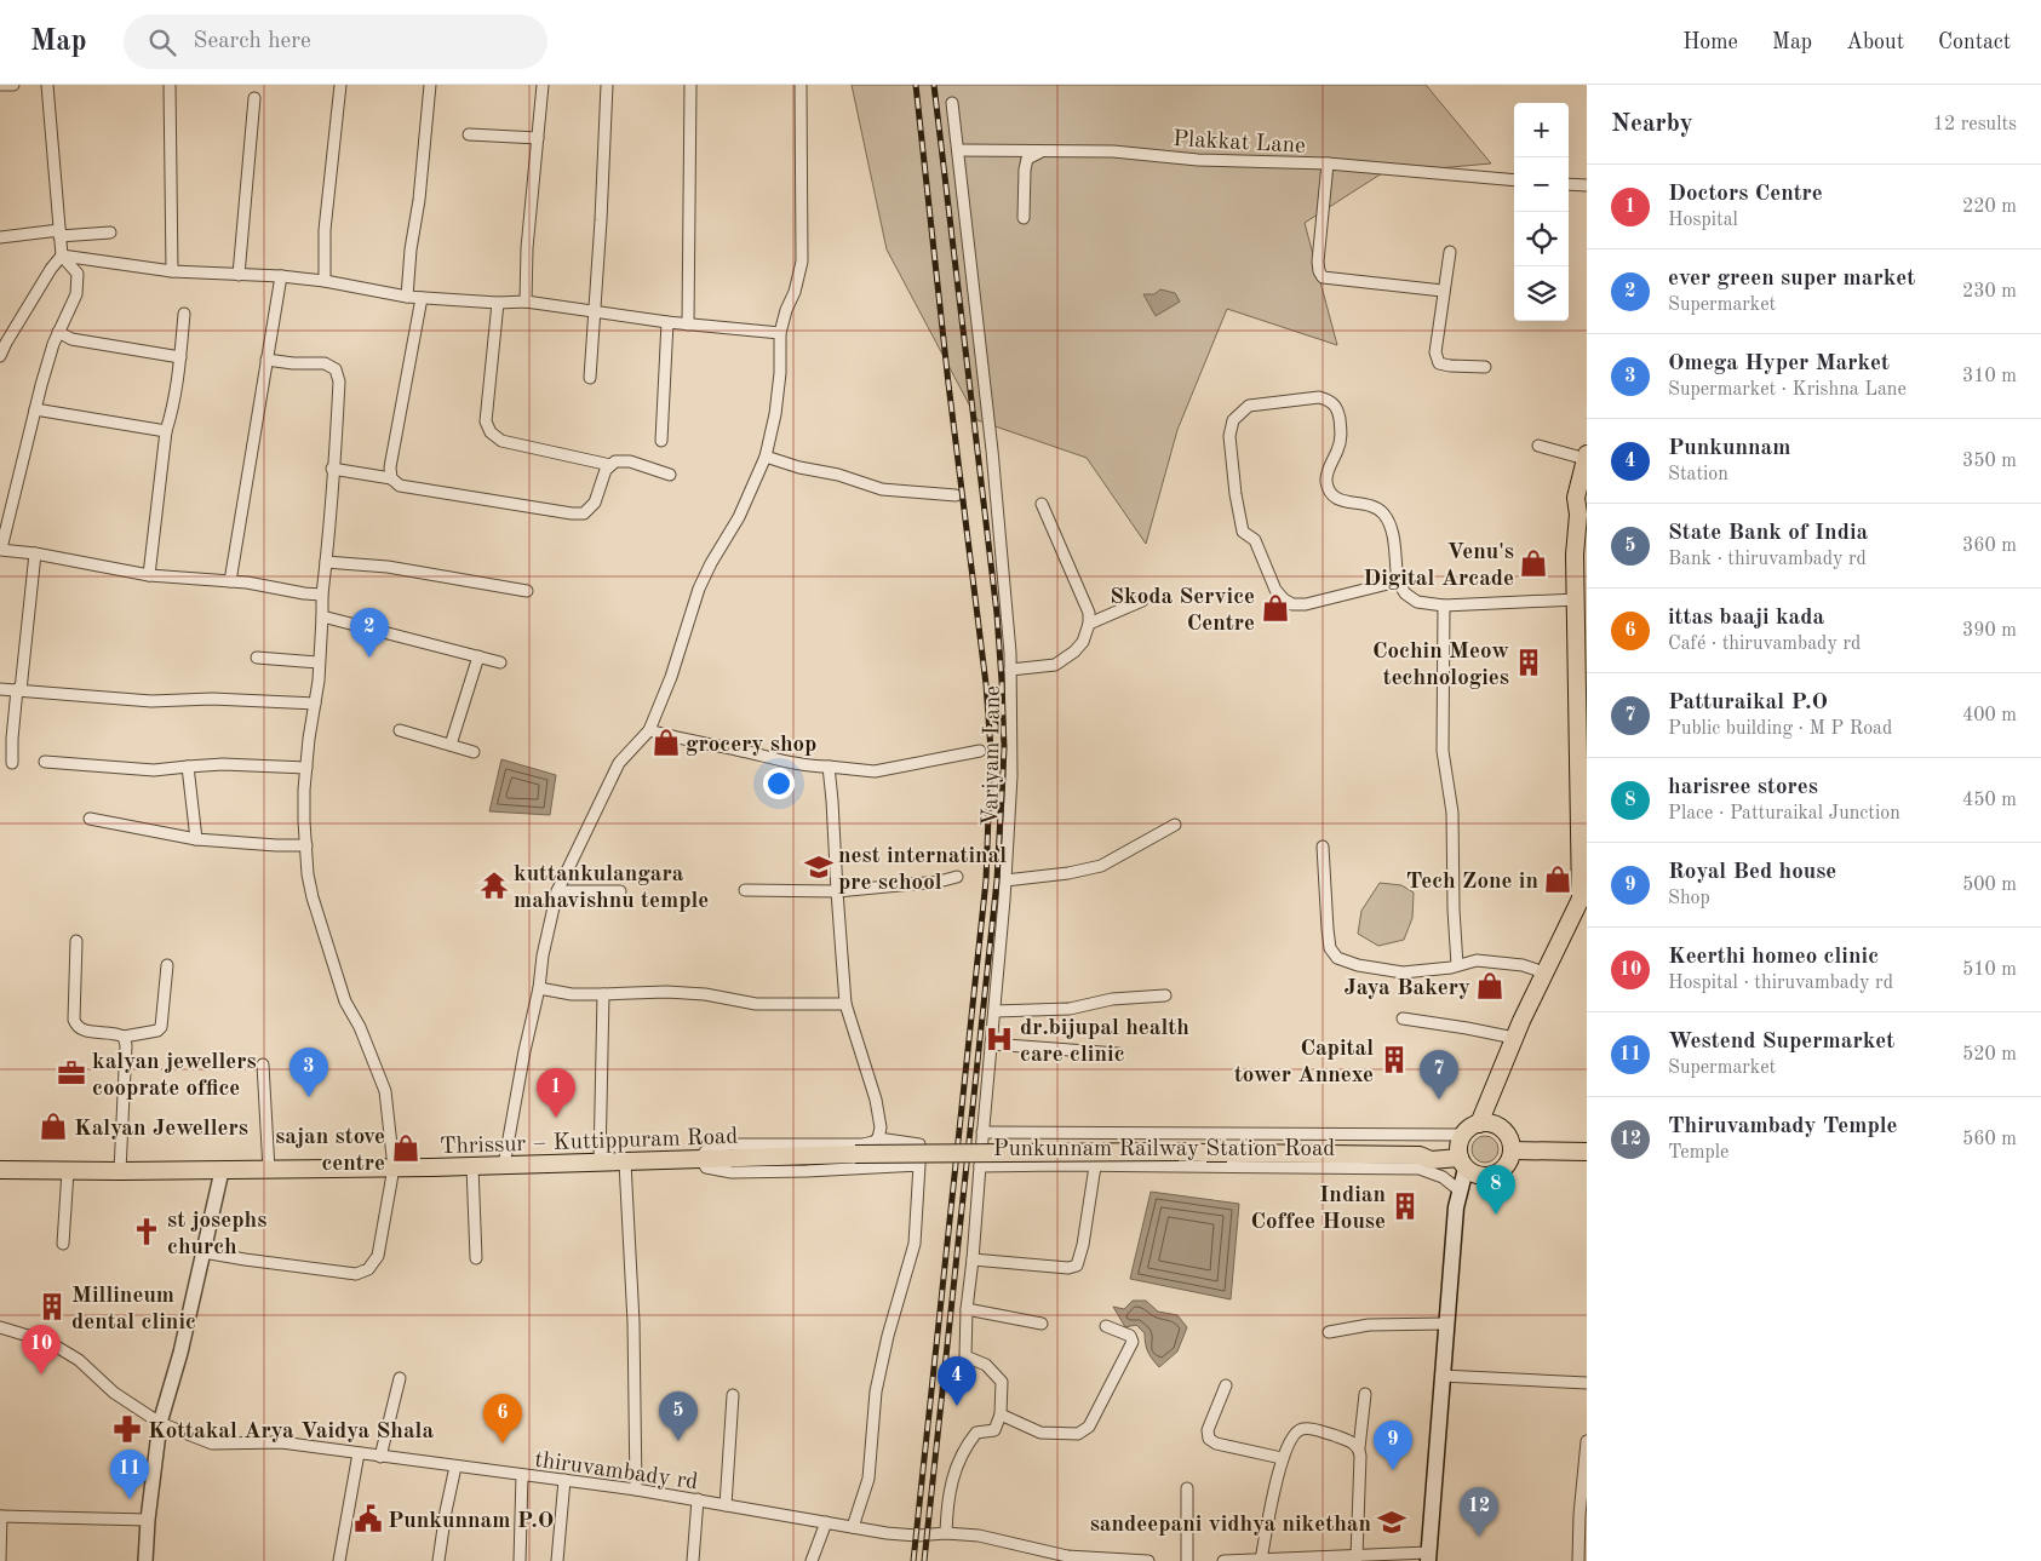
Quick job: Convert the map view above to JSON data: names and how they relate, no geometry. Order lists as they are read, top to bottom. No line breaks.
{"streets":{"main road":["Thrissur – Kuttippuram Road"],"street":["Plakkat Lane","Variyam Lane","Punkunnam Railway Station Road","thiruvambady rd"]},"crossings":[["Plakkat Lane","Variyam Lane"],["Variyam Lane","Punkunnam Railway Station Road"]],"places":{"shop":["Venu's Digital Arcade","Skoda Service Centre","grocery shop","Tech Zone in","Jaya Bakery","Kalyan Jewellers","sajan stove centre"],"building":["Cochin Meow technologies","Capital tower Annexe","Indian Coffee House","Millineum dental clinic"],"school or university":["nest internatinal pre school","sandeepani vidhya nikethan"],"temple":["kuttankulangara mahavishnu temple"],"hospital":["dr.bijupal health care clinic"],"office":["kalyan jewellers cooprate office"],"church":["st josephs church"],"pharmacy":["Kottakal Arya Vaidya Shala"],"public building":["Punkunnam P.O"]},"page":{"header":"Map","search":"Search here","nav":["Home","Map","About","Contact"],"heading":["Nearby","12 results"],"map_buttons":["+","−"],"list":[{"mark":"1","name":"Doctors Centre","note":"Hospital","value":"220 m"},{"mark":"2","name":"ever green super market","note":"Supermarket","value":"230 m"},{"mark":"3","name":"Omega Hyper Market","note":"Supermarket · Krishna Lane","value":"310 m"},{"mark":"4","name":"Punkunnam","note":"Station","value":"350 m"},{"mark":"5","name":"State Bank of India","note":"Bank · thiruvambady rd","value":"360 m"},{"mark":"6","name":"ittas baaji kada","note":"Café · thiruvambady rd","value":"390 m"},{"mark":"7","name":"Patturaikal P.O","note":"Public building · M P Road","value":"400 m"},{"mark":"8","name":"harisree stores","note":"Place · Patturaikal Junction","value":"450 m"},{"mark":"9","name":"Royal Bed house","note":"Shop","value":"500 m"},{"mark":"10","name":"Keerthi homeo clinic","note":"Hospital · thiruvambady rd","value":"510 m"},{"mark":"11","name":"Westend Supermarket","note":"Supermarket","value":"520 m"},{"mark":"12","name":"Thiruvambady Temple","note":"Temple","value":"560 m"}],"pins":["2","3","7","1","8","10","4","5","6","9","11","12"]}}
